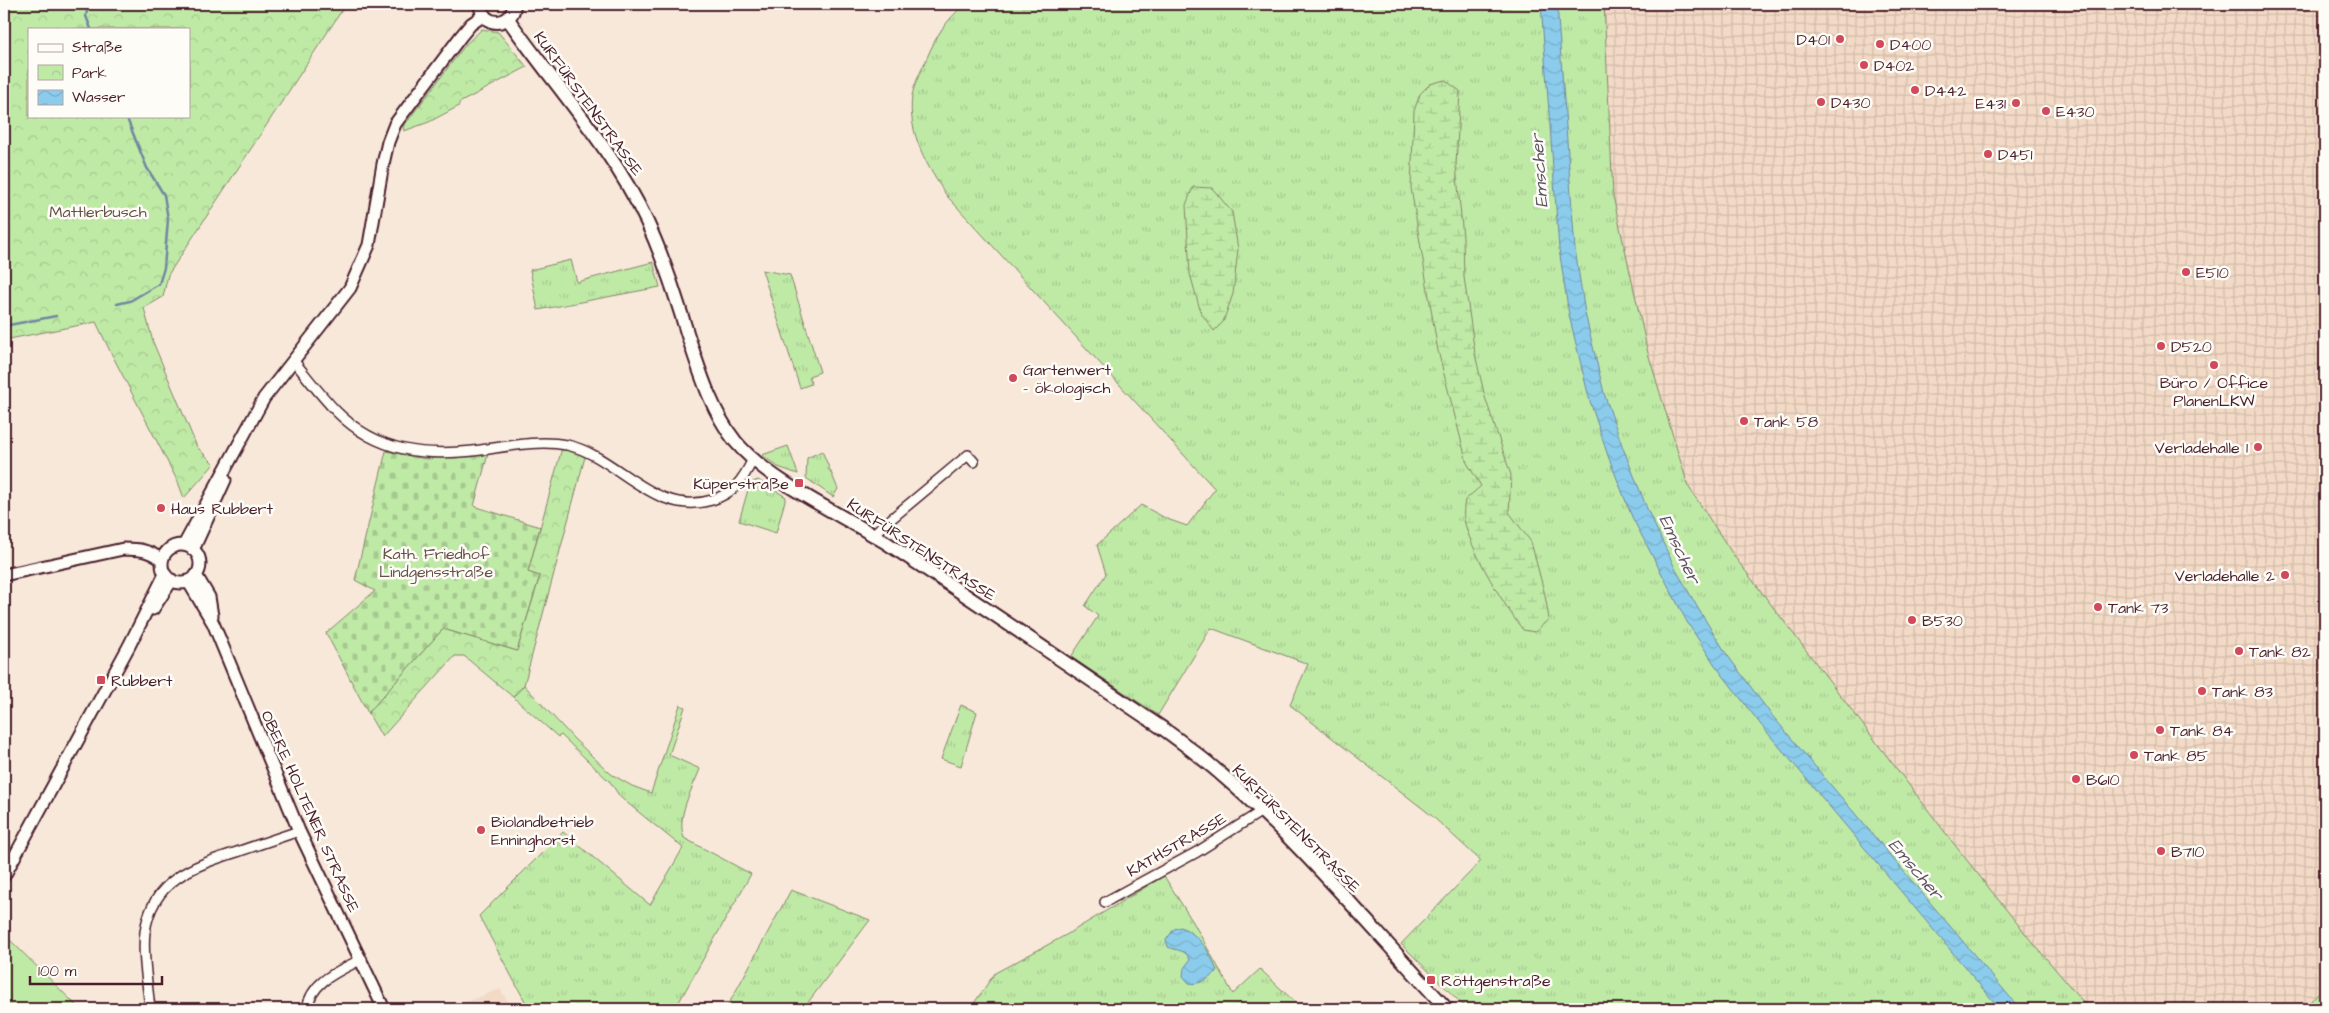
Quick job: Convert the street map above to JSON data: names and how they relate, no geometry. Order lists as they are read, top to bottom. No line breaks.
{"streets":{"main road":["KURFÜRSTENSTRASSE"],"street":["OBERE HOLTENER STRASSE","KATHSTRASSE"]},"crossings":[["KURFÜRSTENSTRASSE","KATHSTRASSE"]],"water":["Emscher"],"parks":["Mattlerbusch","Kath. Friedhof Lindgensstraße"],"places":{"other":["D401","D400","D402","D442","D430","E431","E430","D451","E510","D520","Büro / Office PlanenLKW","Gartenwert - ökologisch","Tank 58","Verladehalle 1","Haus Rubbert","Verladehalle 2","Tank 73","B530","Tank 82","Tank 83","Tank 84","Tank 85","B610","Biolandbetrieb Enninghorst","B710"],"transit":["Küperstraße","Rubbert","Röttgenstraße"]},"legend":["Straße","Park","Wasser"],"scale_bar":"100 m"}
